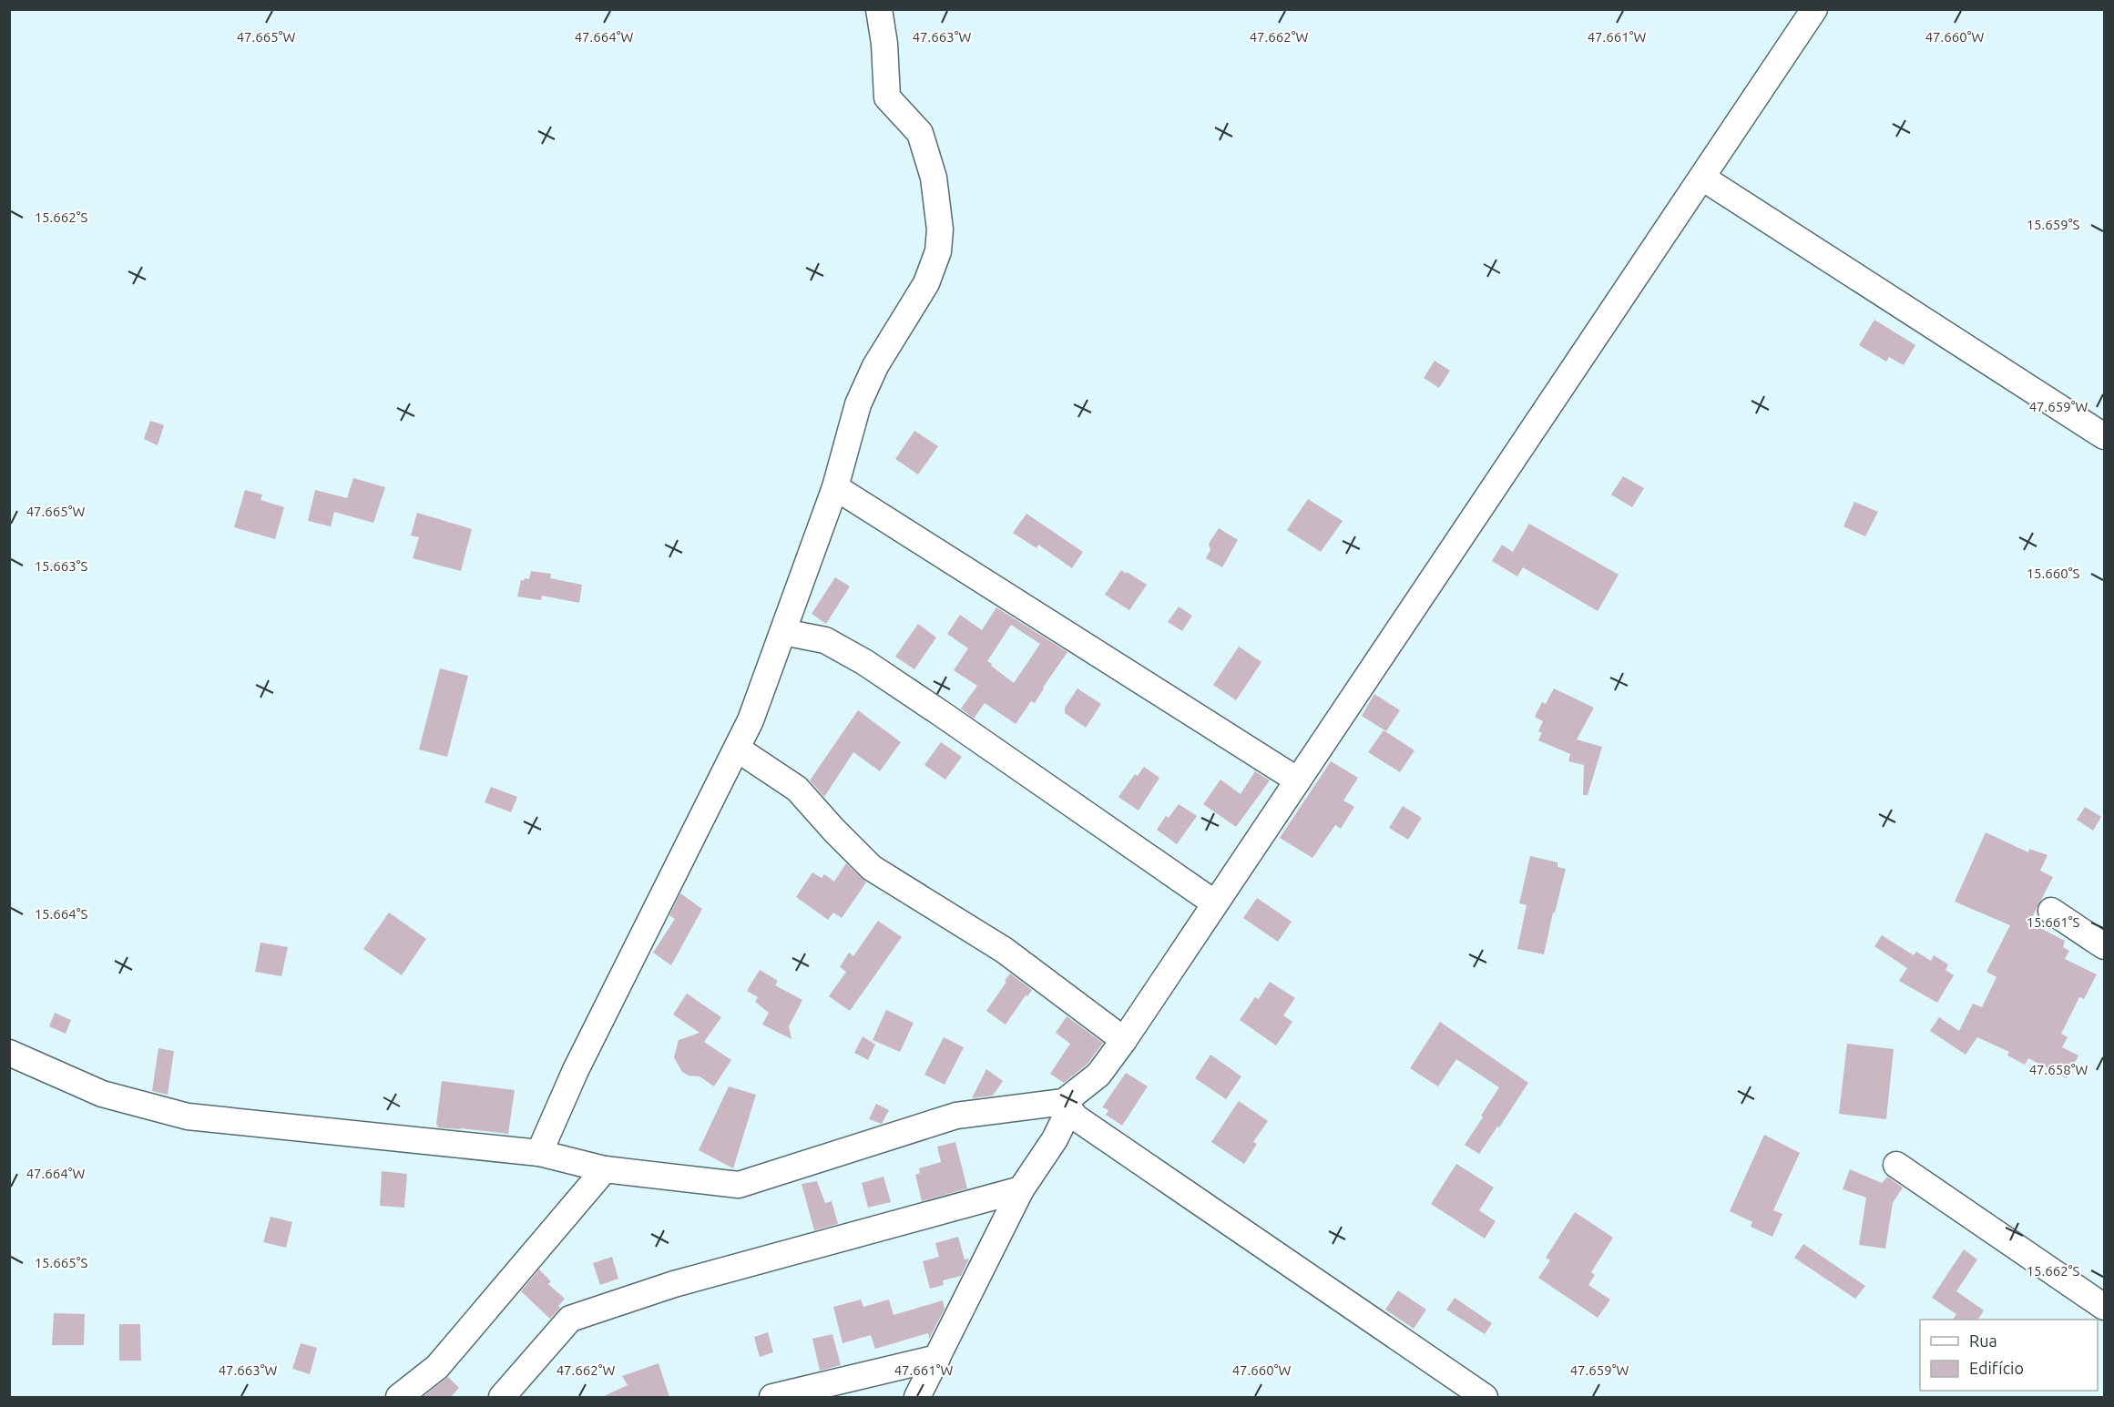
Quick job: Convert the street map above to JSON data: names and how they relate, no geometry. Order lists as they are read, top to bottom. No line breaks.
{"legend":["Rua","Edifício"],"coordinates":["47.665°W","47.664°W","47.663°W","47.662°W","47.661°W","47.660°W","15.662°S","15.659°S","47.659°W","15.663°S","15.660°S","15.664°S","15.661°S","47.658°W","15.665°S"]}
